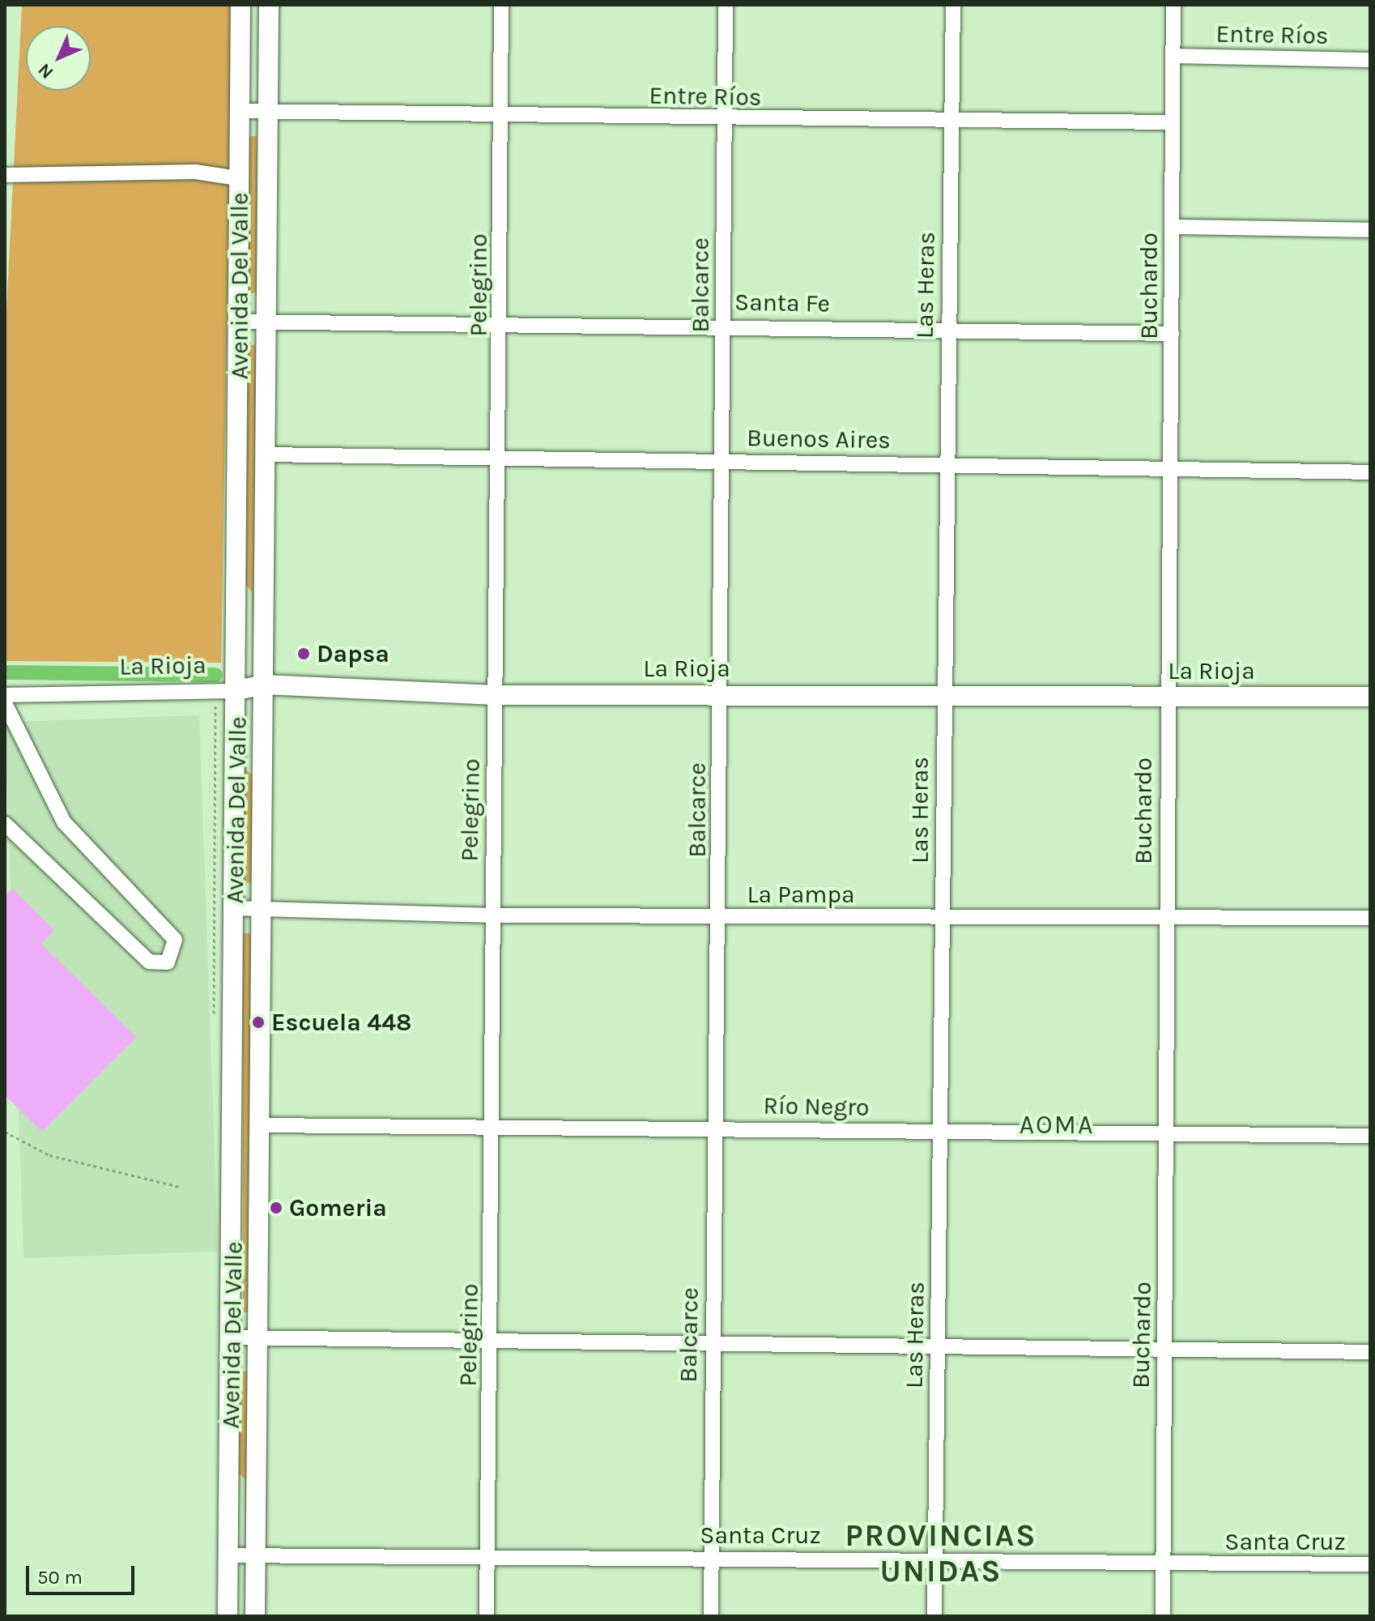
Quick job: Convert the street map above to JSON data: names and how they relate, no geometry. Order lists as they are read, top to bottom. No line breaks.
{"streets":{"main road":["Avenida Del Valle","La Rioja"],"street":["Entre Ríos","Pelegrino","Balcarce","Las Heras","Buchardo","Santa Fe","Buenos Aires","La Pampa","Río Negro","Santa Cruz"]},"crossings":[["Entre Ríos","Pelegrino"],["Entre Ríos","Balcarce"],["Entre Ríos","Las Heras"],["Entre Ríos","Avenida Del Valle"],["Entre Ríos","Buchardo"],["Pelegrino","Santa Fe"],["Pelegrino","Buenos Aires"],["Pelegrino","La Rioja"],["Pelegrino","La Pampa"],["Pelegrino","Río Negro"],["Pelegrino","Santa Cruz"],["Balcarce","Santa Fe"],["Balcarce","Buenos Aires"],["Balcarce","La Rioja"],["Balcarce","La Pampa"],["Balcarce","Río Negro"],["Balcarce","Santa Cruz"],["Las Heras","Santa Fe"],["Las Heras","Buenos Aires"],["Las Heras","La Rioja"],["Las Heras","La Pampa"],["Las Heras","Río Negro"],["Las Heras","Santa Cruz"],["Avenida Del Valle","Santa Fe"],["Avenida Del Valle","Buenos Aires"],["Avenida Del Valle","La Rioja"],["Avenida Del Valle","La Pampa"],["Avenida Del Valle","Río Negro"],["Avenida Del Valle","Santa Cruz"],["Buchardo","Santa Fe"],["Buchardo","Buenos Aires"],["Buchardo","La Rioja"],["Buchardo","La Pampa"],["Buchardo","Río Negro"],["Buchardo","Santa Cruz"]],"districts":["AOMA","PROVINCIAS UNIDAS"],"places":["Dapsa","Escuela 448","Gomeria"],"scale_bar":"50 m","north":"bottom left"}
